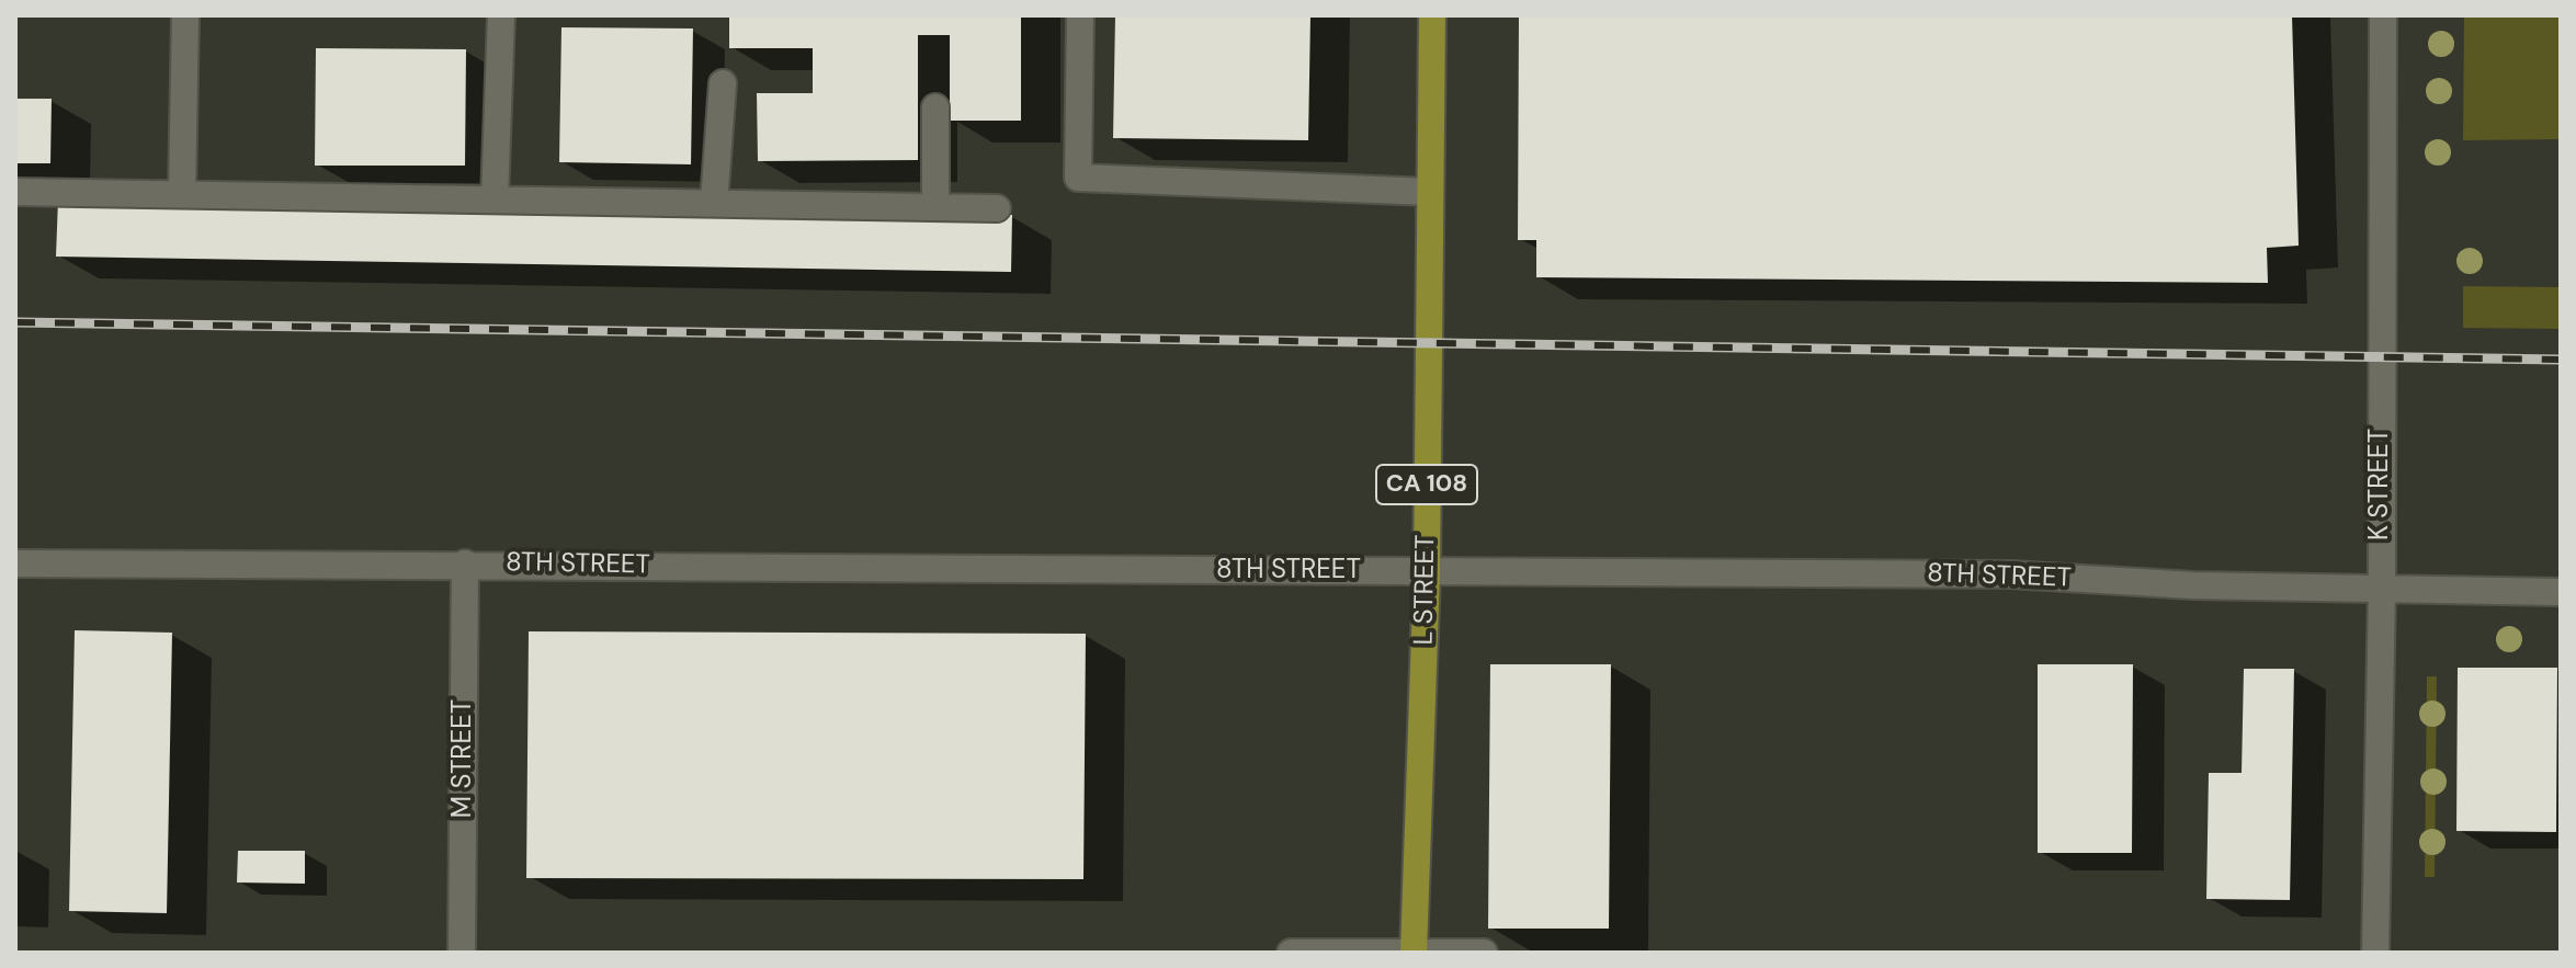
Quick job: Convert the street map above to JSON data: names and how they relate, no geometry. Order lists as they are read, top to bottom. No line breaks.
{"streets":{"main road":["CA 108","L STREET"],"street":["K STREET","8TH STREET","M STREET"]},"crossings":[["K STREET","8TH STREET"],["8TH STREET","L STREET"],["8TH STREET","M STREET"]]}
